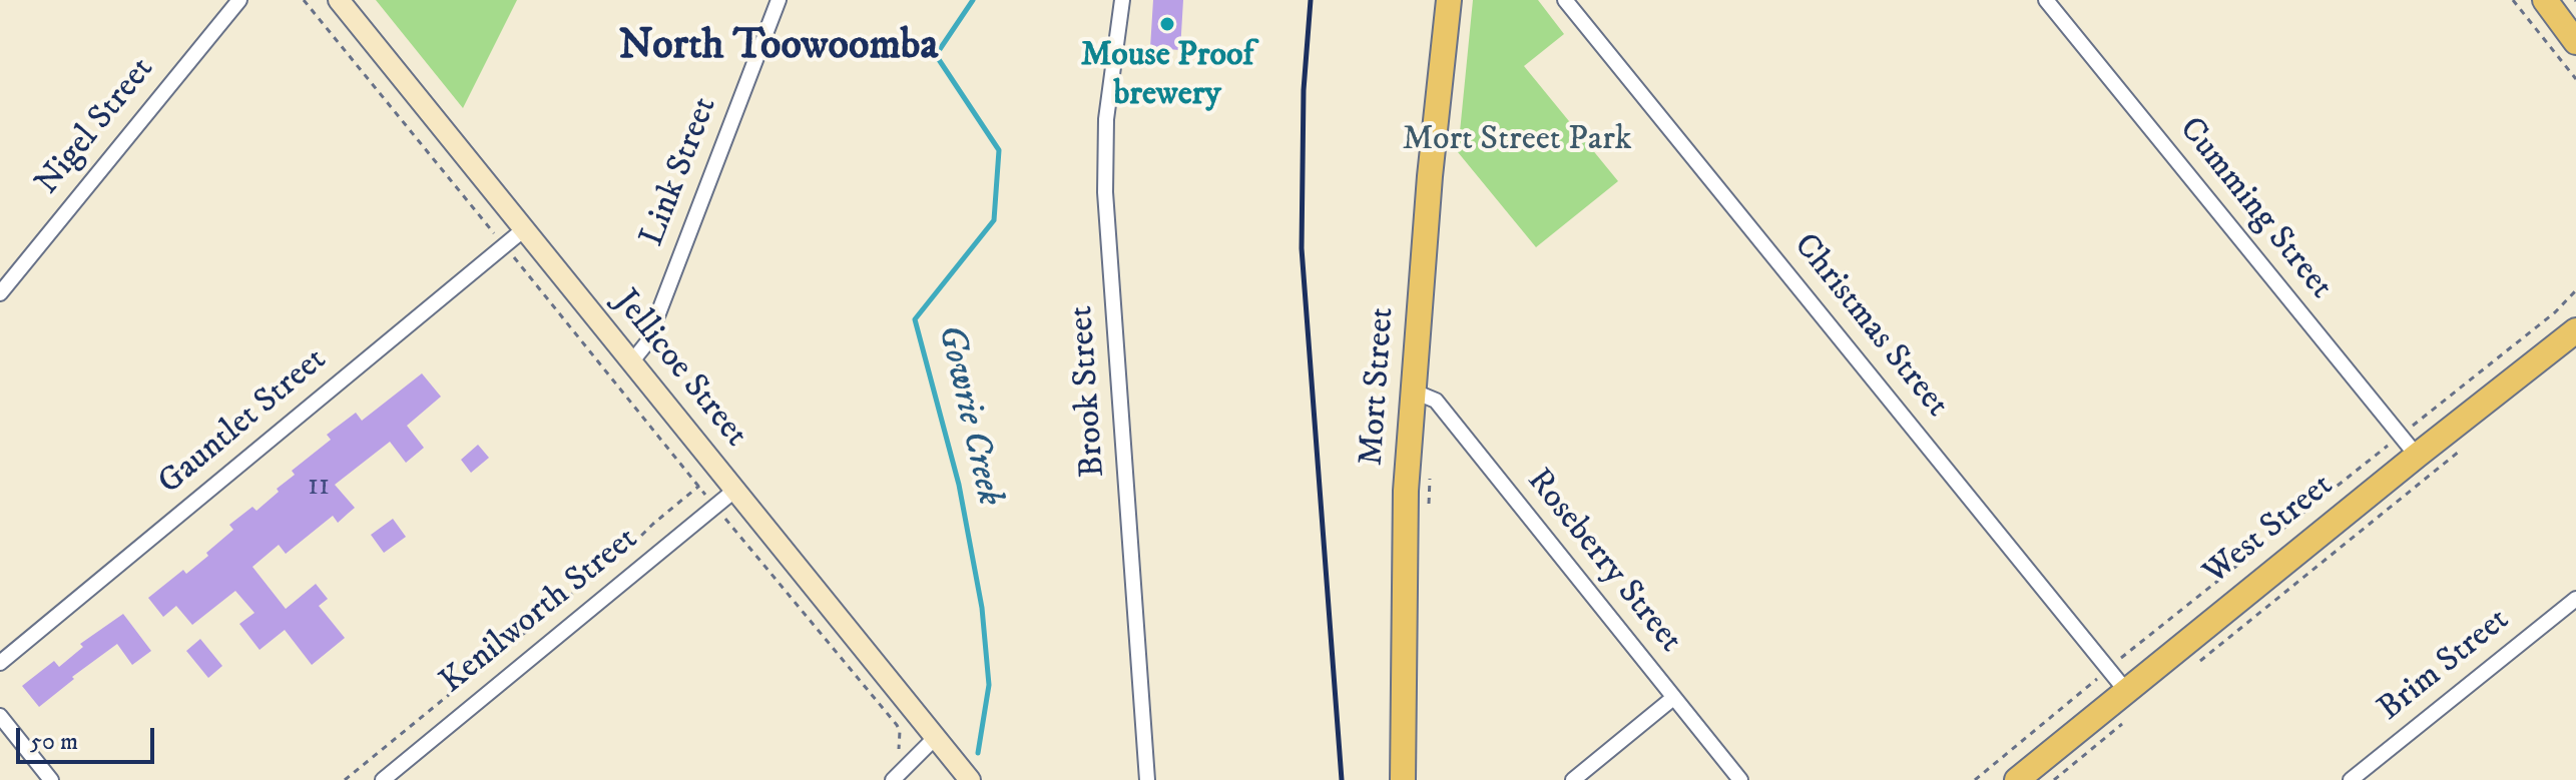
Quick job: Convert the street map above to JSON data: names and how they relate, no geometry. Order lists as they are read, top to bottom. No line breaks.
{"streets":{"main road":["Jellicoe Street","Mort Street","West Street"],"street":["Nigel Street","Link Street","Cumming Street","Christmas Street","Brook Street","Gauntlet Street","Roseberry Street","Kenilworth Street","Brim Street"]},"crossings":[["Link Street","Jellicoe Street"],["Cumming Street","West Street"],["Christmas Street","West Street"],["Jellicoe Street","Gauntlet Street"],["Jellicoe Street","Kenilworth Street"],["Mort Street","Roseberry Street"]],"districts":["North Toowoomba"],"water":["Gowrie Creek"],"parks":["Mort Street Park"],"places":["Mouse Proof brewery"],"house_numbers":["11"],"scale_bar":"50 m"}
